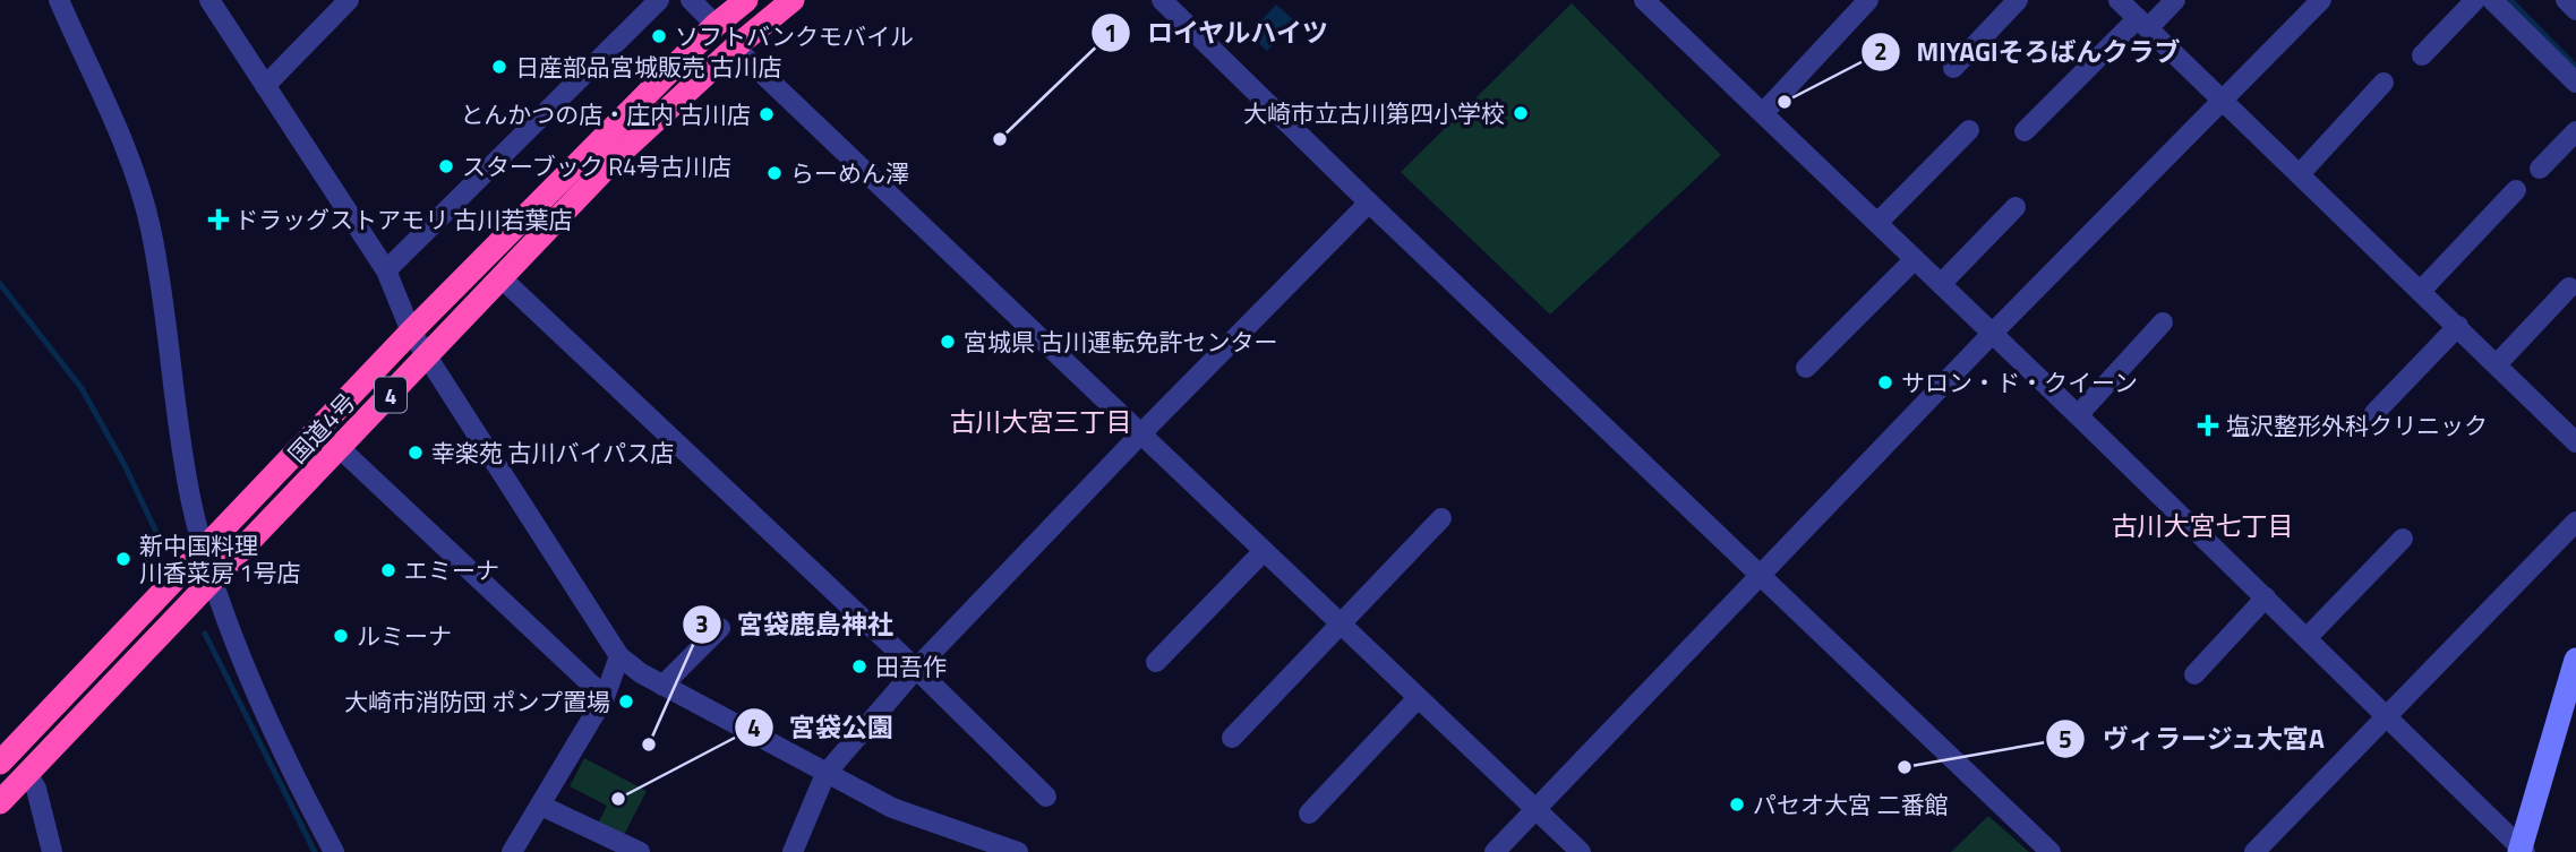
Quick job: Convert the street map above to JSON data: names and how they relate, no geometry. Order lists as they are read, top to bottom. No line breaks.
{"streets":{"highway":["4","国道4号"]},"districts":["古川大宮三丁目","古川大宮七丁目"],"places":{"other":["ソフトバンクモバイル","日産部品宮城販売 古川店","MIYAGIそろばんクラブ","大崎市立古川第四小学校","とんかつの店・庄内 古川店","ロイヤルハイツ","スターブック R4号古川店","らーめん澤","宮城県 古川運転免許センター","サロン・ド・クイーン","幸楽苑 古川バイパス店","新中国料理 川香菜房 1号店","エミーナ","ルミーナ","田吾作","大崎市消防団 ポンプ置場","宮袋鹿島神社","ヴィラージュ大宮A","宮袋公園","パセオ大宮 二番館"],"health":["ドラッグストアモリ 古川若葉店","塩沢整形外科クリニック"]}}
